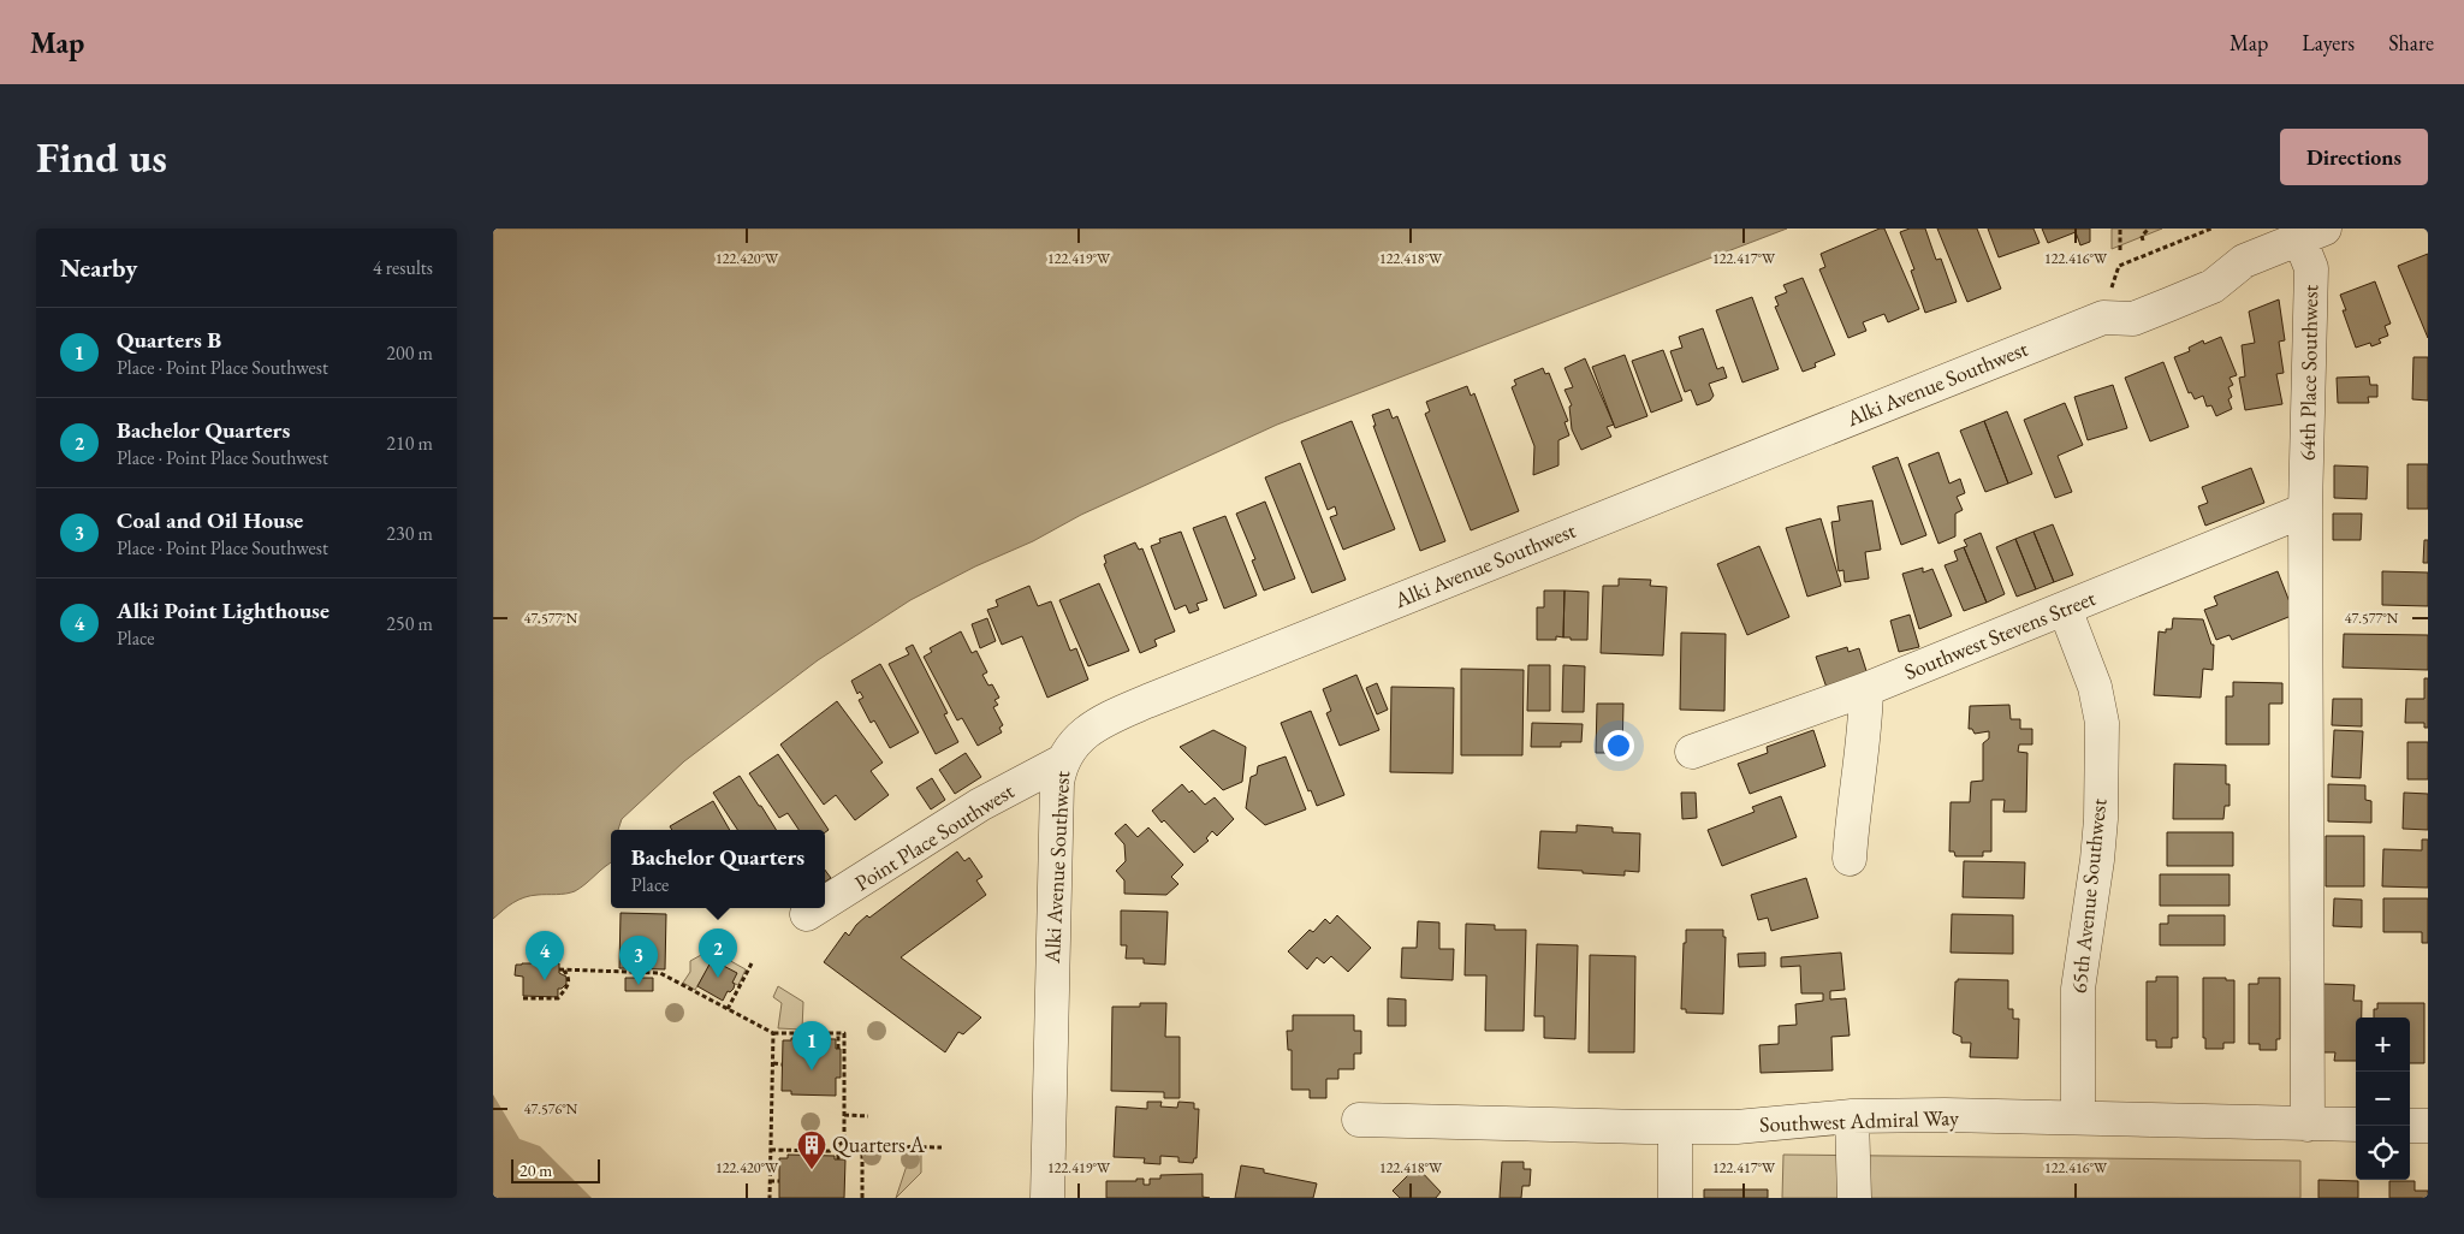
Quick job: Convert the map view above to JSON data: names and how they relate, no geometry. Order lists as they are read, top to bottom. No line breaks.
{"streets":{"street":["64th Place Southwest","Alki Avenue Southwest","Southwest Stevens Street","Point Place Southwest","65th Avenue Southwest","Southwest Admiral Way"]},"crossings":[["64th Place Southwest","Alki Avenue Southwest"],["64th Place Southwest","Southwest Stevens Street"],["64th Place Southwest","Southwest Admiral Way"],["Alki Avenue Southwest","Point Place Southwest"],["Southwest Stevens Street","65th Avenue Southwest"],["65th Avenue Southwest","Southwest Admiral Way"]],"places":{"building":["Quarters A"]},"scale_bar":"20 m","page":{"header":"Map","nav":["Map","Layers","Share"],"buttons":"Directions","title":"Find us","heading":["Nearby","4 results"],"list":[{"mark":"1","name":"Quarters B","note":"Place · Point Place Southwest","value":"200 m"},{"mark":"2","name":"Bachelor Quarters","note":"Place · Point Place Southwest","value":"210 m"},{"mark":"3","name":"Coal and Oil House","note":"Place · Point Place Southwest","value":"230 m"},{"mark":"4","name":"Alki Point Lighthouse","note":"Place","value":"250 m"}],"popup":["Bachelor Quarters","Place"],"pins":["2","4","3","1"],"map_buttons":["+","−"],"scale":"20 m"},"coordinates":["122.420°W","122.419°W","122.418°W","122.417°W","122.416°W","47.577°N","47.576°N"]}
